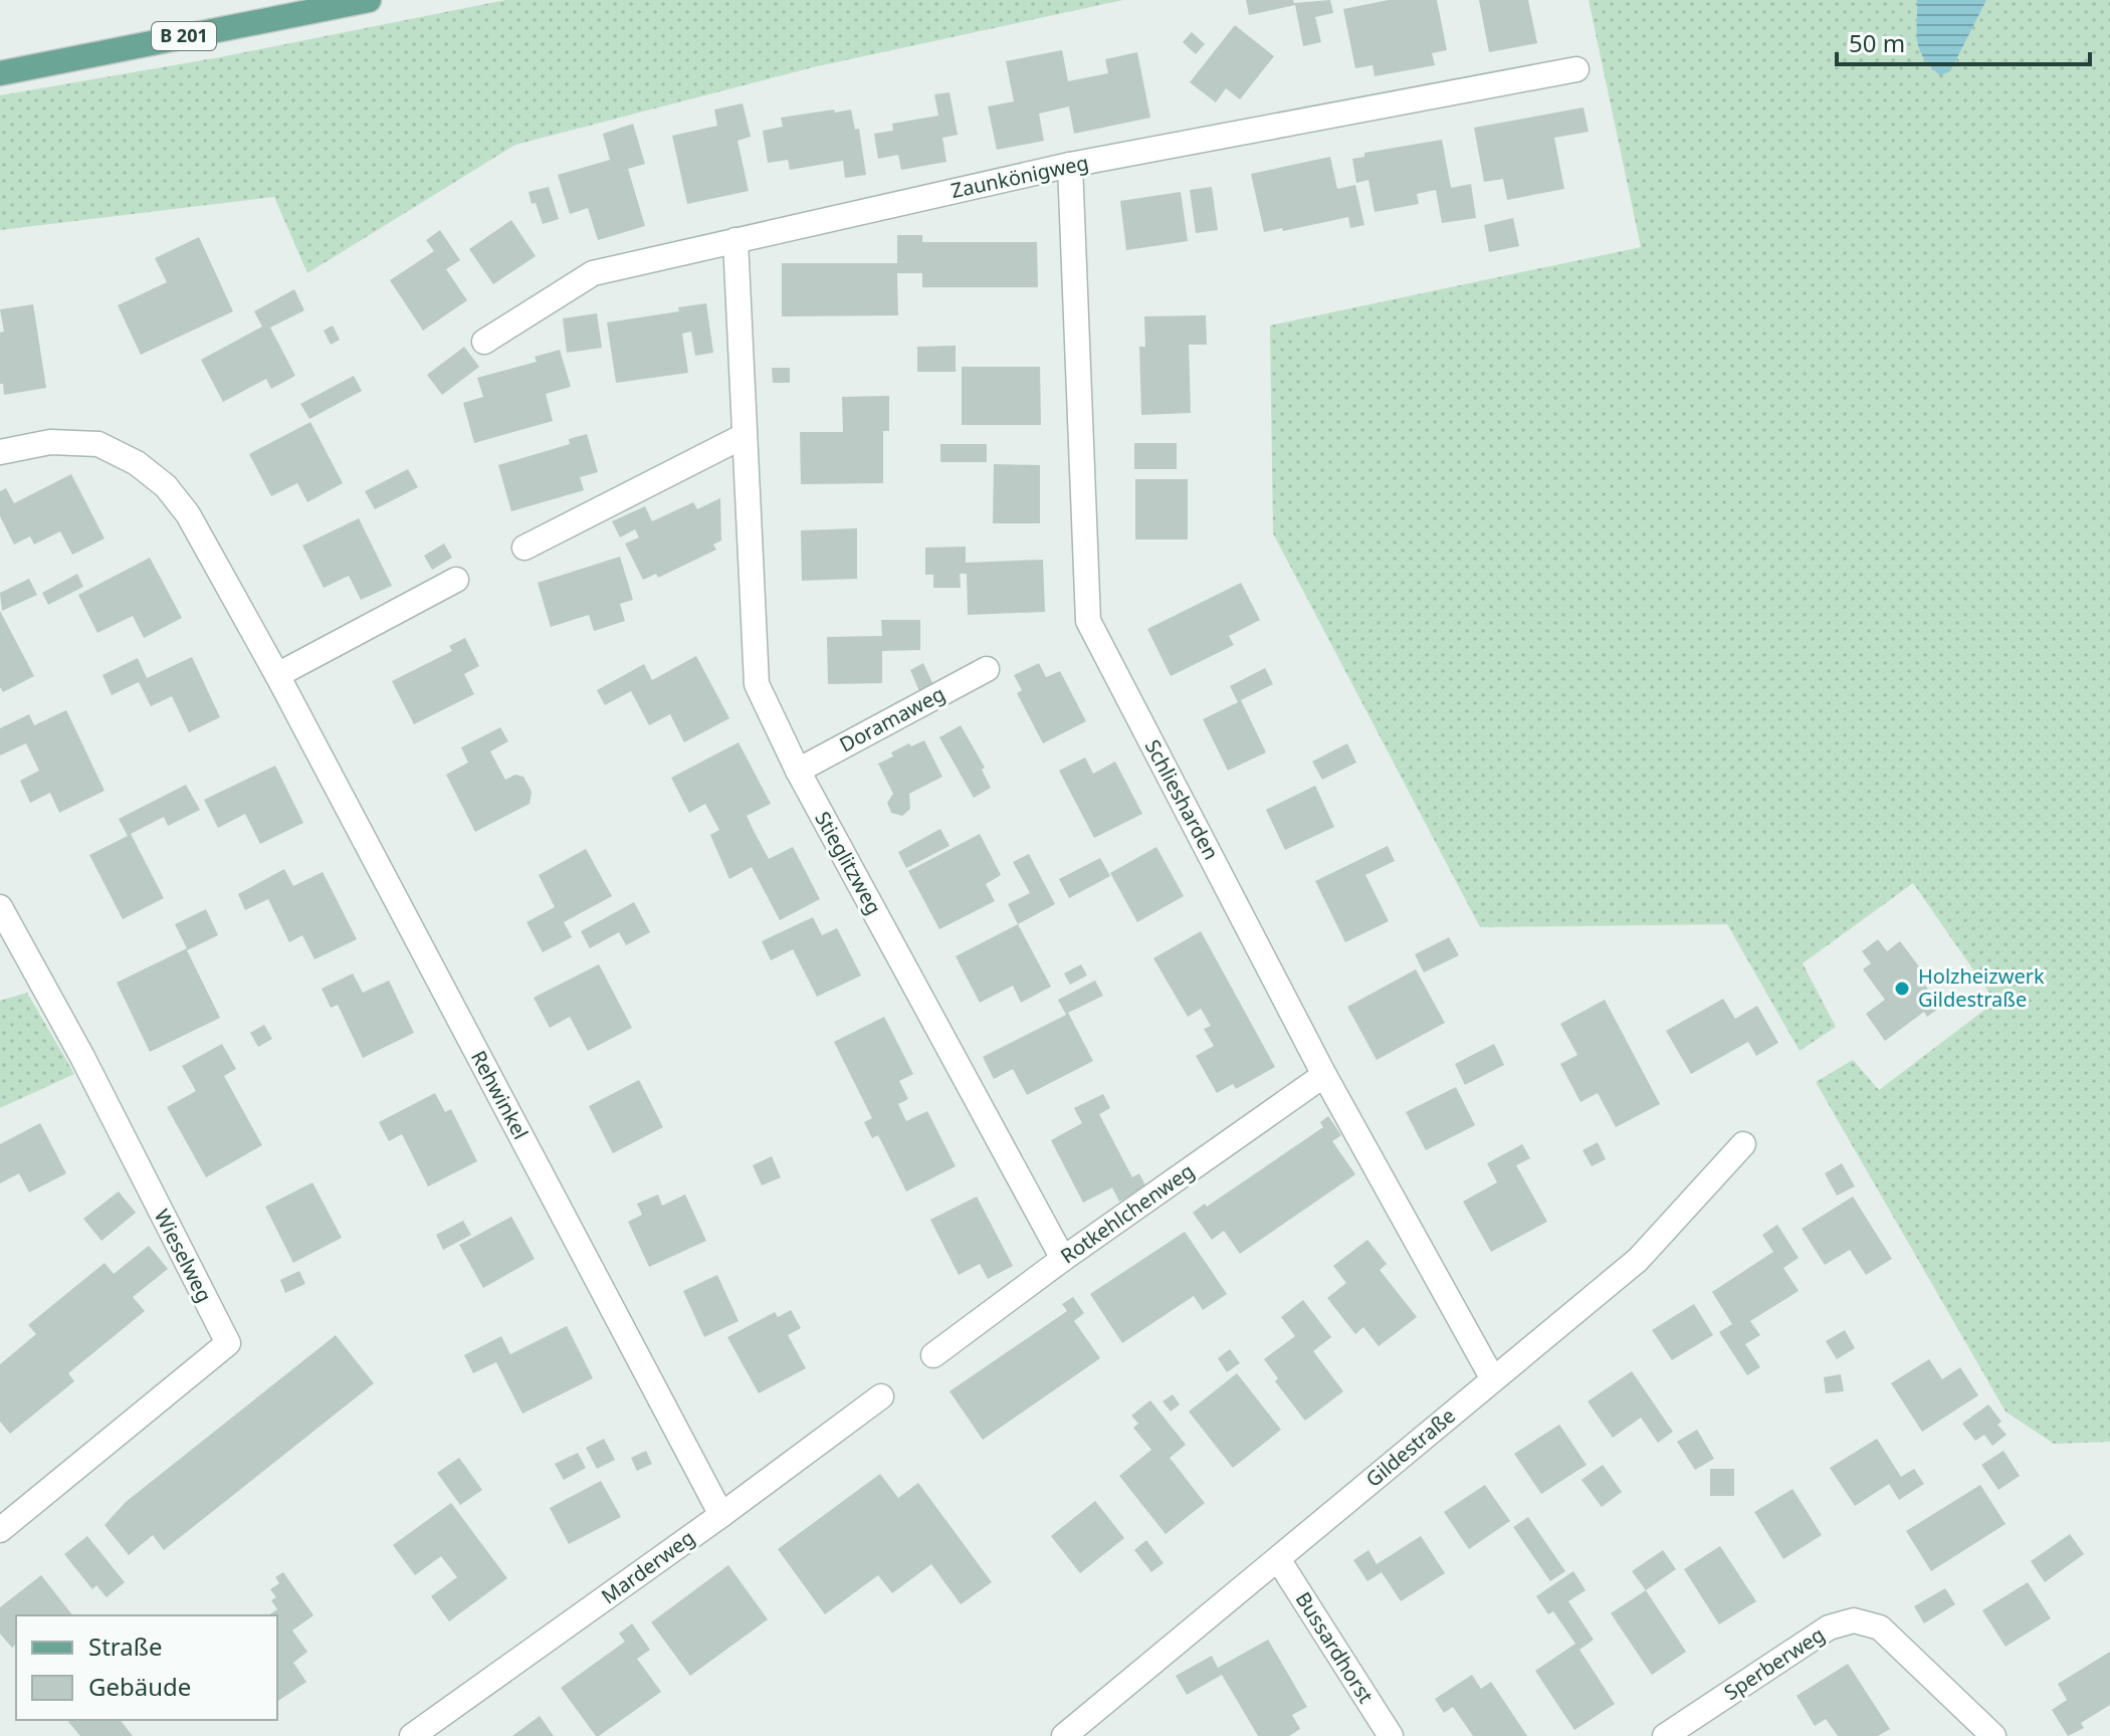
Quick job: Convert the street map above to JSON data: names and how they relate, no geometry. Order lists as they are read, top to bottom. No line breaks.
{"streets":{"main road":["B 201"],"street":["Zaunkönigweg","Doramaweg","Schliesharden","Stieglitzweg","Rehwinkel","Rotkehlchenweg","Wieselweg","Gildestraße","Marderweg","Bussardhorst","Sperberweg"]},"crossings":[["Zaunkönigweg","Schliesharden"],["Zaunkönigweg","Stieglitzweg"],["Doramaweg","Stieglitzweg"],["Schliesharden","Rotkehlchenweg"],["Schliesharden","Gildestraße"],["Stieglitzweg","Rotkehlchenweg"],["Rehwinkel","Marderweg"],["Gildestraße","Bussardhorst"]],"places":["Holzheizwerk Gildestraße"],"legend":["Straße","Gebäude"],"scale_bar":"50 m"}
